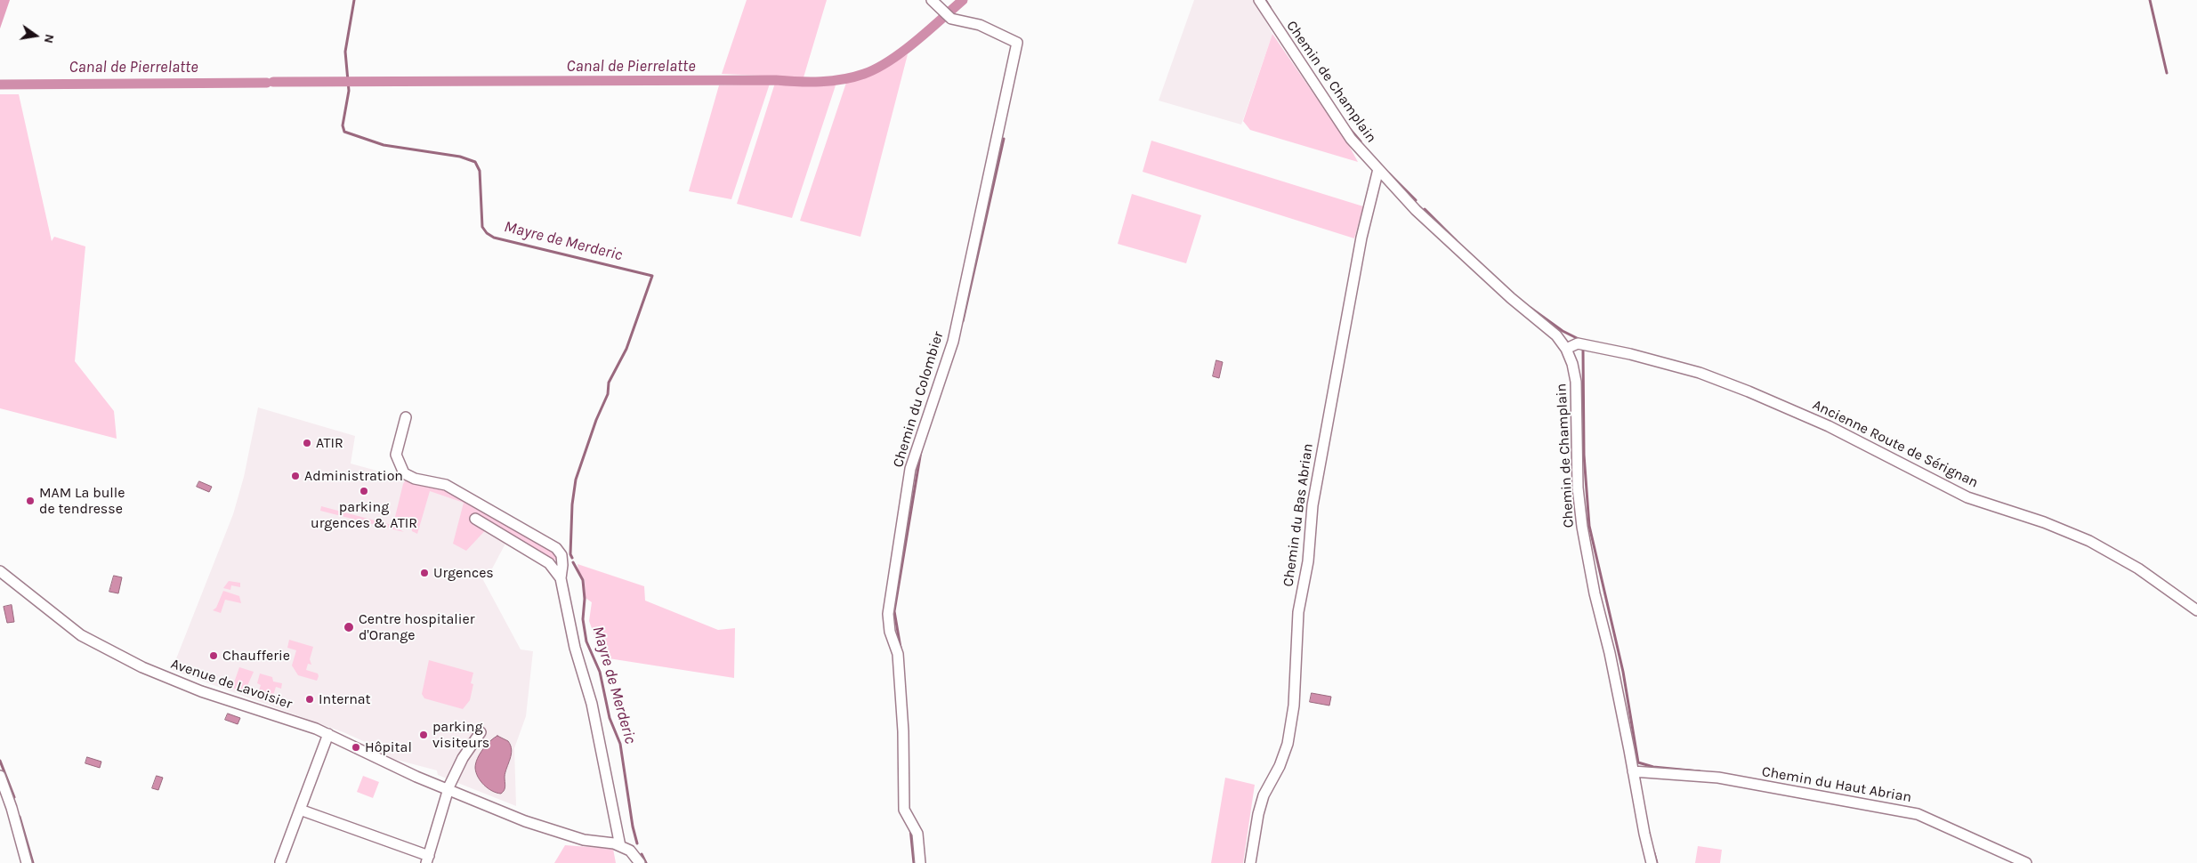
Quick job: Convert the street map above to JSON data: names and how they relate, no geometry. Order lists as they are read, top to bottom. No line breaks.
{"streets":{"street":["Chemin de Champlain","Chemin du Colombier","Ancienne Route de Sérignan","Chemin du Bas Abrian","Avenue de Lavoisier","Chemin du Haut Abrian"]},"crossings":[["Chemin de Champlain","Ancienne Route de Sérignan"],["Chemin de Champlain","Chemin du Bas Abrian"],["Chemin de Champlain","Chemin du Haut Abrian"]],"water":["Canal de Pierrelatte","Mayre de Merderic"],"places":["ATIR","Administration","parking urgences & ATIR","MAM La bulle de tendresse","Urgences","Centre hospitalier d'Orange","Chaufferie","Internat","parking visiteurs","Hôpital"],"north":"right"}
